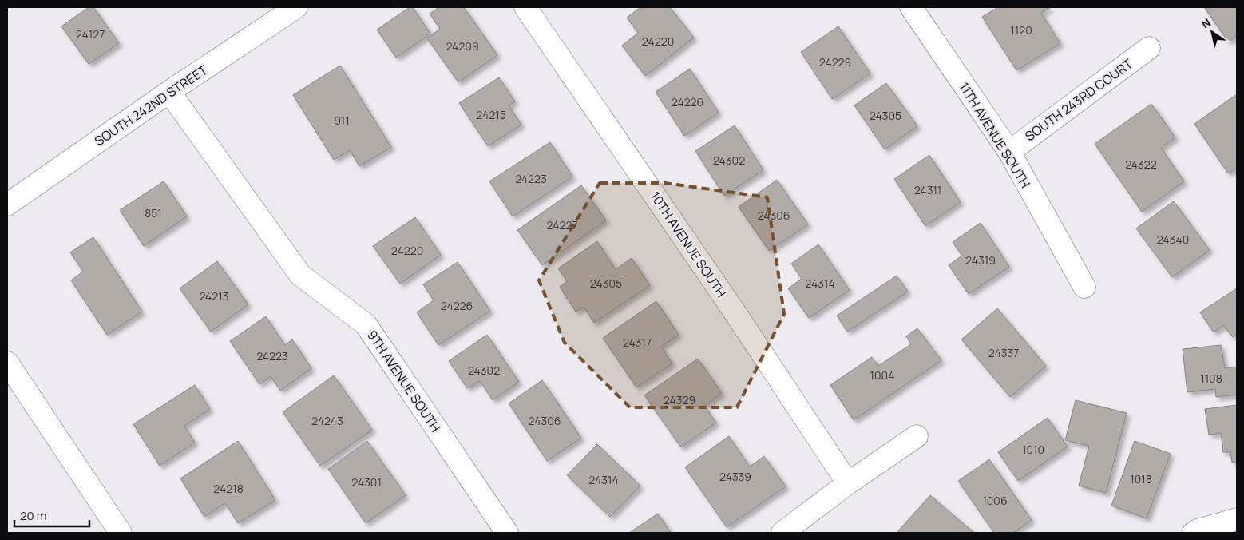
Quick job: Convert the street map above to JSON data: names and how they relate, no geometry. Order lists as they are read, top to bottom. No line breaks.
{"streets":{"street":["SOUTH 243RD COURT","SOUTH 242ND STREET","11TH AVENUE SOUTH","10TH AVENUE SOUTH","9TH AVENUE SOUTH"]},"crossings":[["SOUTH 243RD COURT","11TH AVENUE SOUTH"],["SOUTH 242ND STREET","9TH AVENUE SOUTH"]],"house_numbers":["1120","24127","24220","24209","24229","24226","24215","24305","911","24302","24322","24223","24311","851","24306","24227","24340","24220","24319","24305","24314","24213","24226","24317","24337","24223","24302","1004","1108","24329","24243","24306","1010","24339","1018","24314","24301","24218","1006"],"scale_bar":"20 m","north":"top left"}
